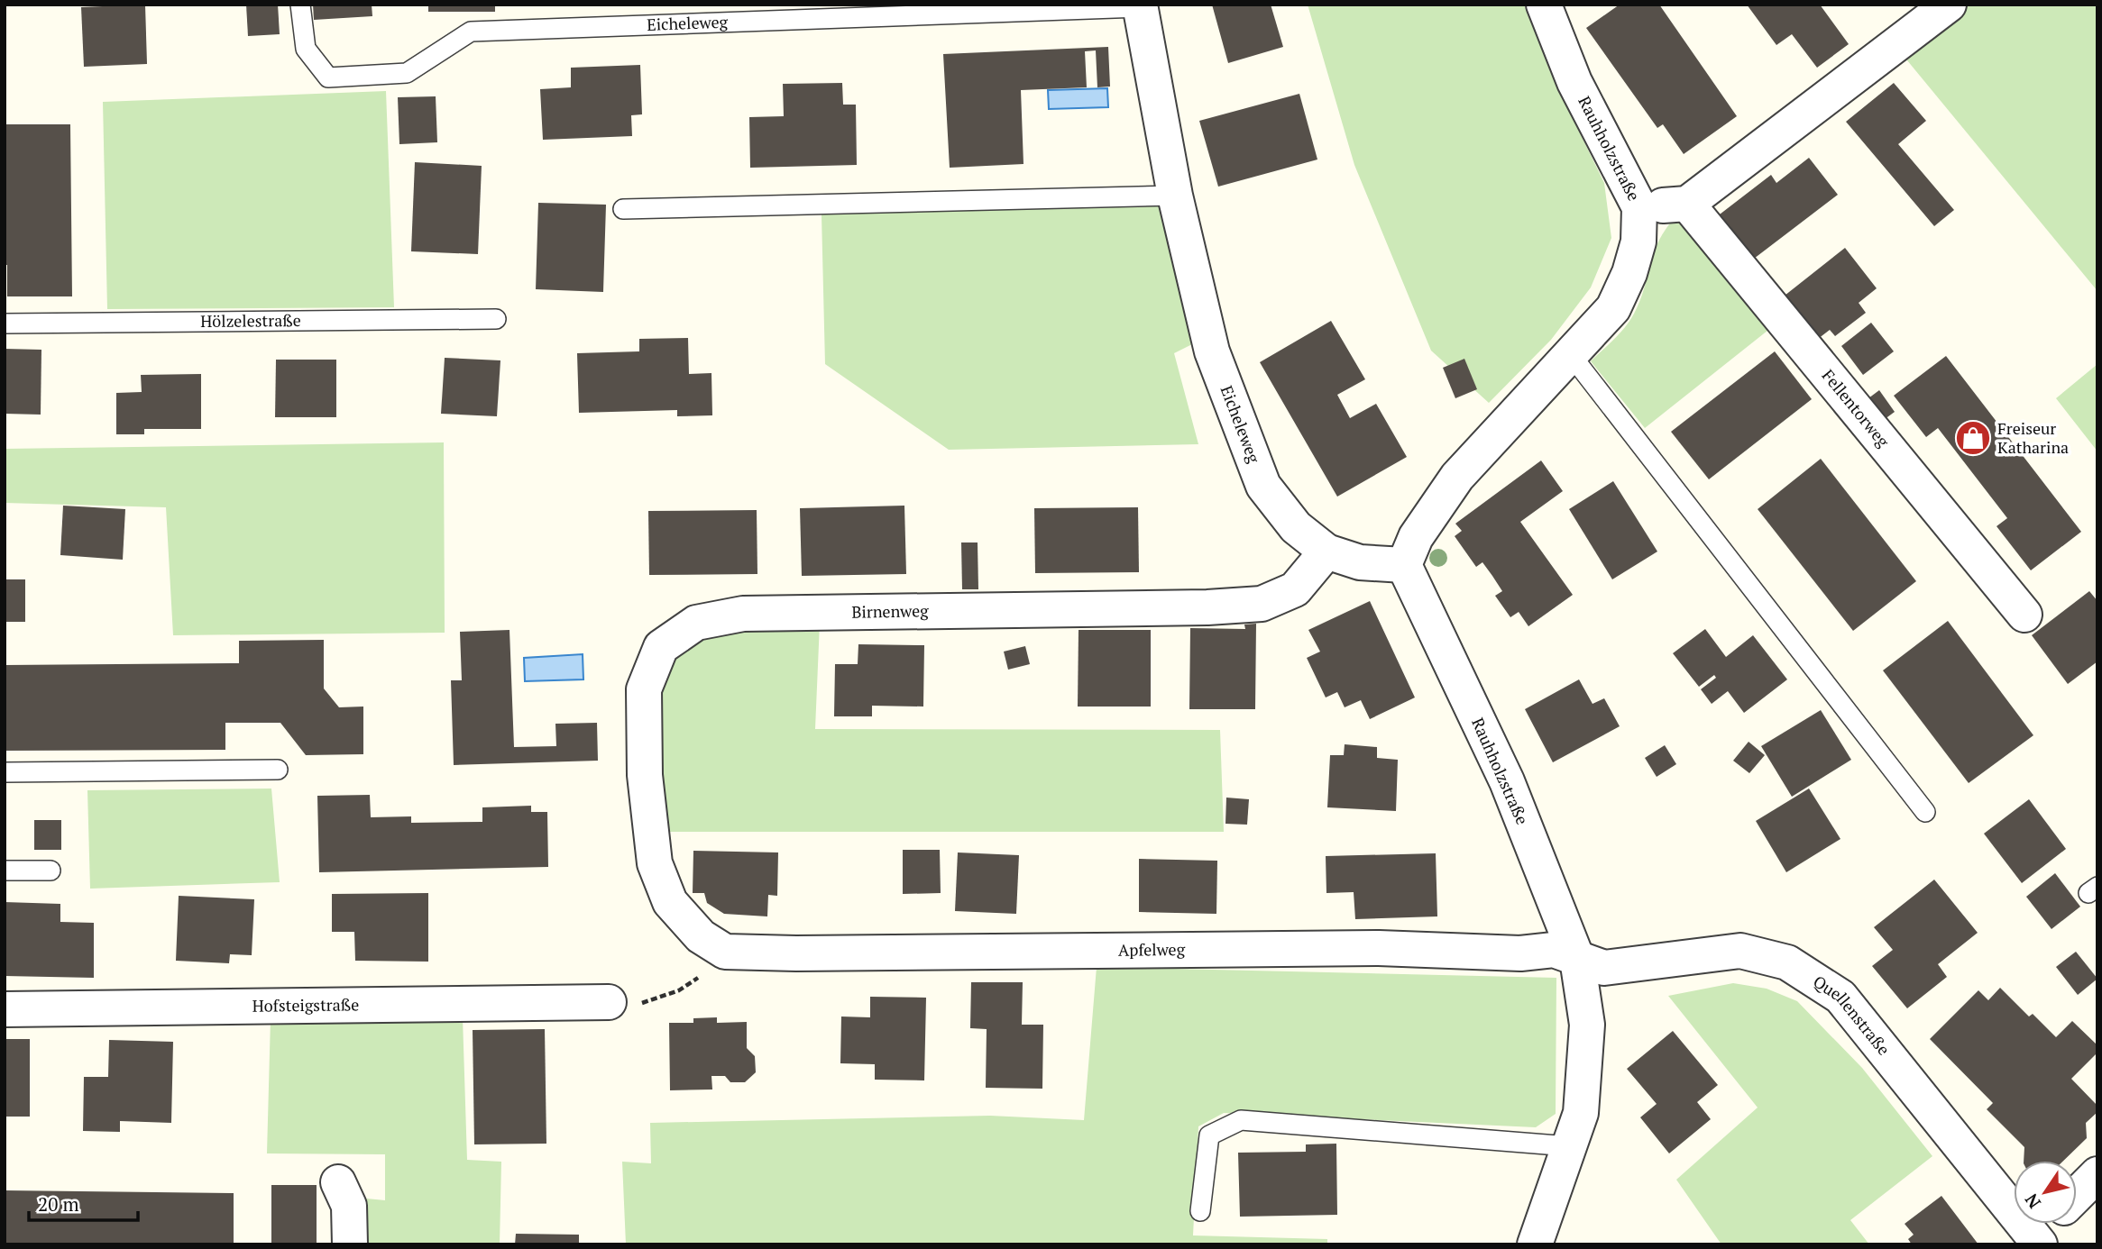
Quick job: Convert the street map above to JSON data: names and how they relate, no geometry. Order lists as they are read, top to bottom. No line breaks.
{"streets":{"street":["Eicheleweg","Rauhholzstraße","Fellentorweg","Birnenweg","Apfelweg","Hofsteigstraße","Quellenstraße"],"lane":["Hölzelestraße"]},"crossings":[["Eicheleweg","Rauhholzstraße"],["Eicheleweg","Birnenweg"],["Rauhholzstraße","Apfelweg"],["Rauhholzstraße","Quellenstraße"],["Birnenweg","Apfelweg"],["Apfelweg","Quellenstraße"]],"places":{"shop":["Freiseur Katharina"]},"scale_bar":"20 m","north":"bottom left"}
